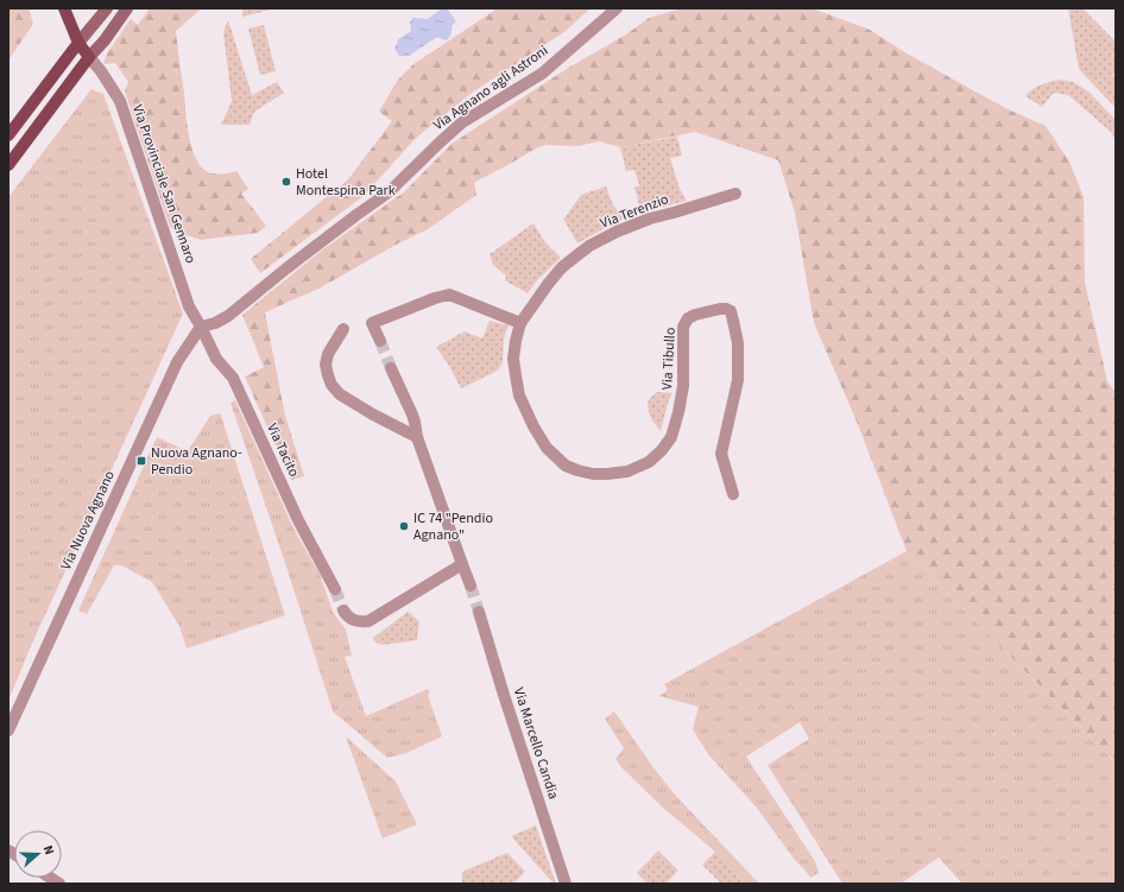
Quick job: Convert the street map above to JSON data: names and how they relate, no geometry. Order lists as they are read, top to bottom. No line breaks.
{"streets":{"street":["Via Agnano agli Astroni","Via Provinciale San Gennaro","Via Terenzio","Via Tibullo","Via Tacito","Via Nuova Agnano","Via Marcello Candia"]},"crossings":[["Via Agnano agli Astroni","Via Provinciale San Gennaro"],["Via Agnano agli Astroni","Via Tacito"],["Via Agnano agli Astroni","Via Nuova Agnano"],["Via Provinciale San Gennaro","Via Tacito"],["Via Provinciale San Gennaro","Via Nuova Agnano"],["Via Terenzio","Via Tibullo"],["Via Tacito","Via Nuova Agnano"]],"places":{"other":["Hotel Montespina Park","IC 74 \"Pendio Agnano\""],"transit":["Nuova Agnano- Pendio"]},"north":"right"}
